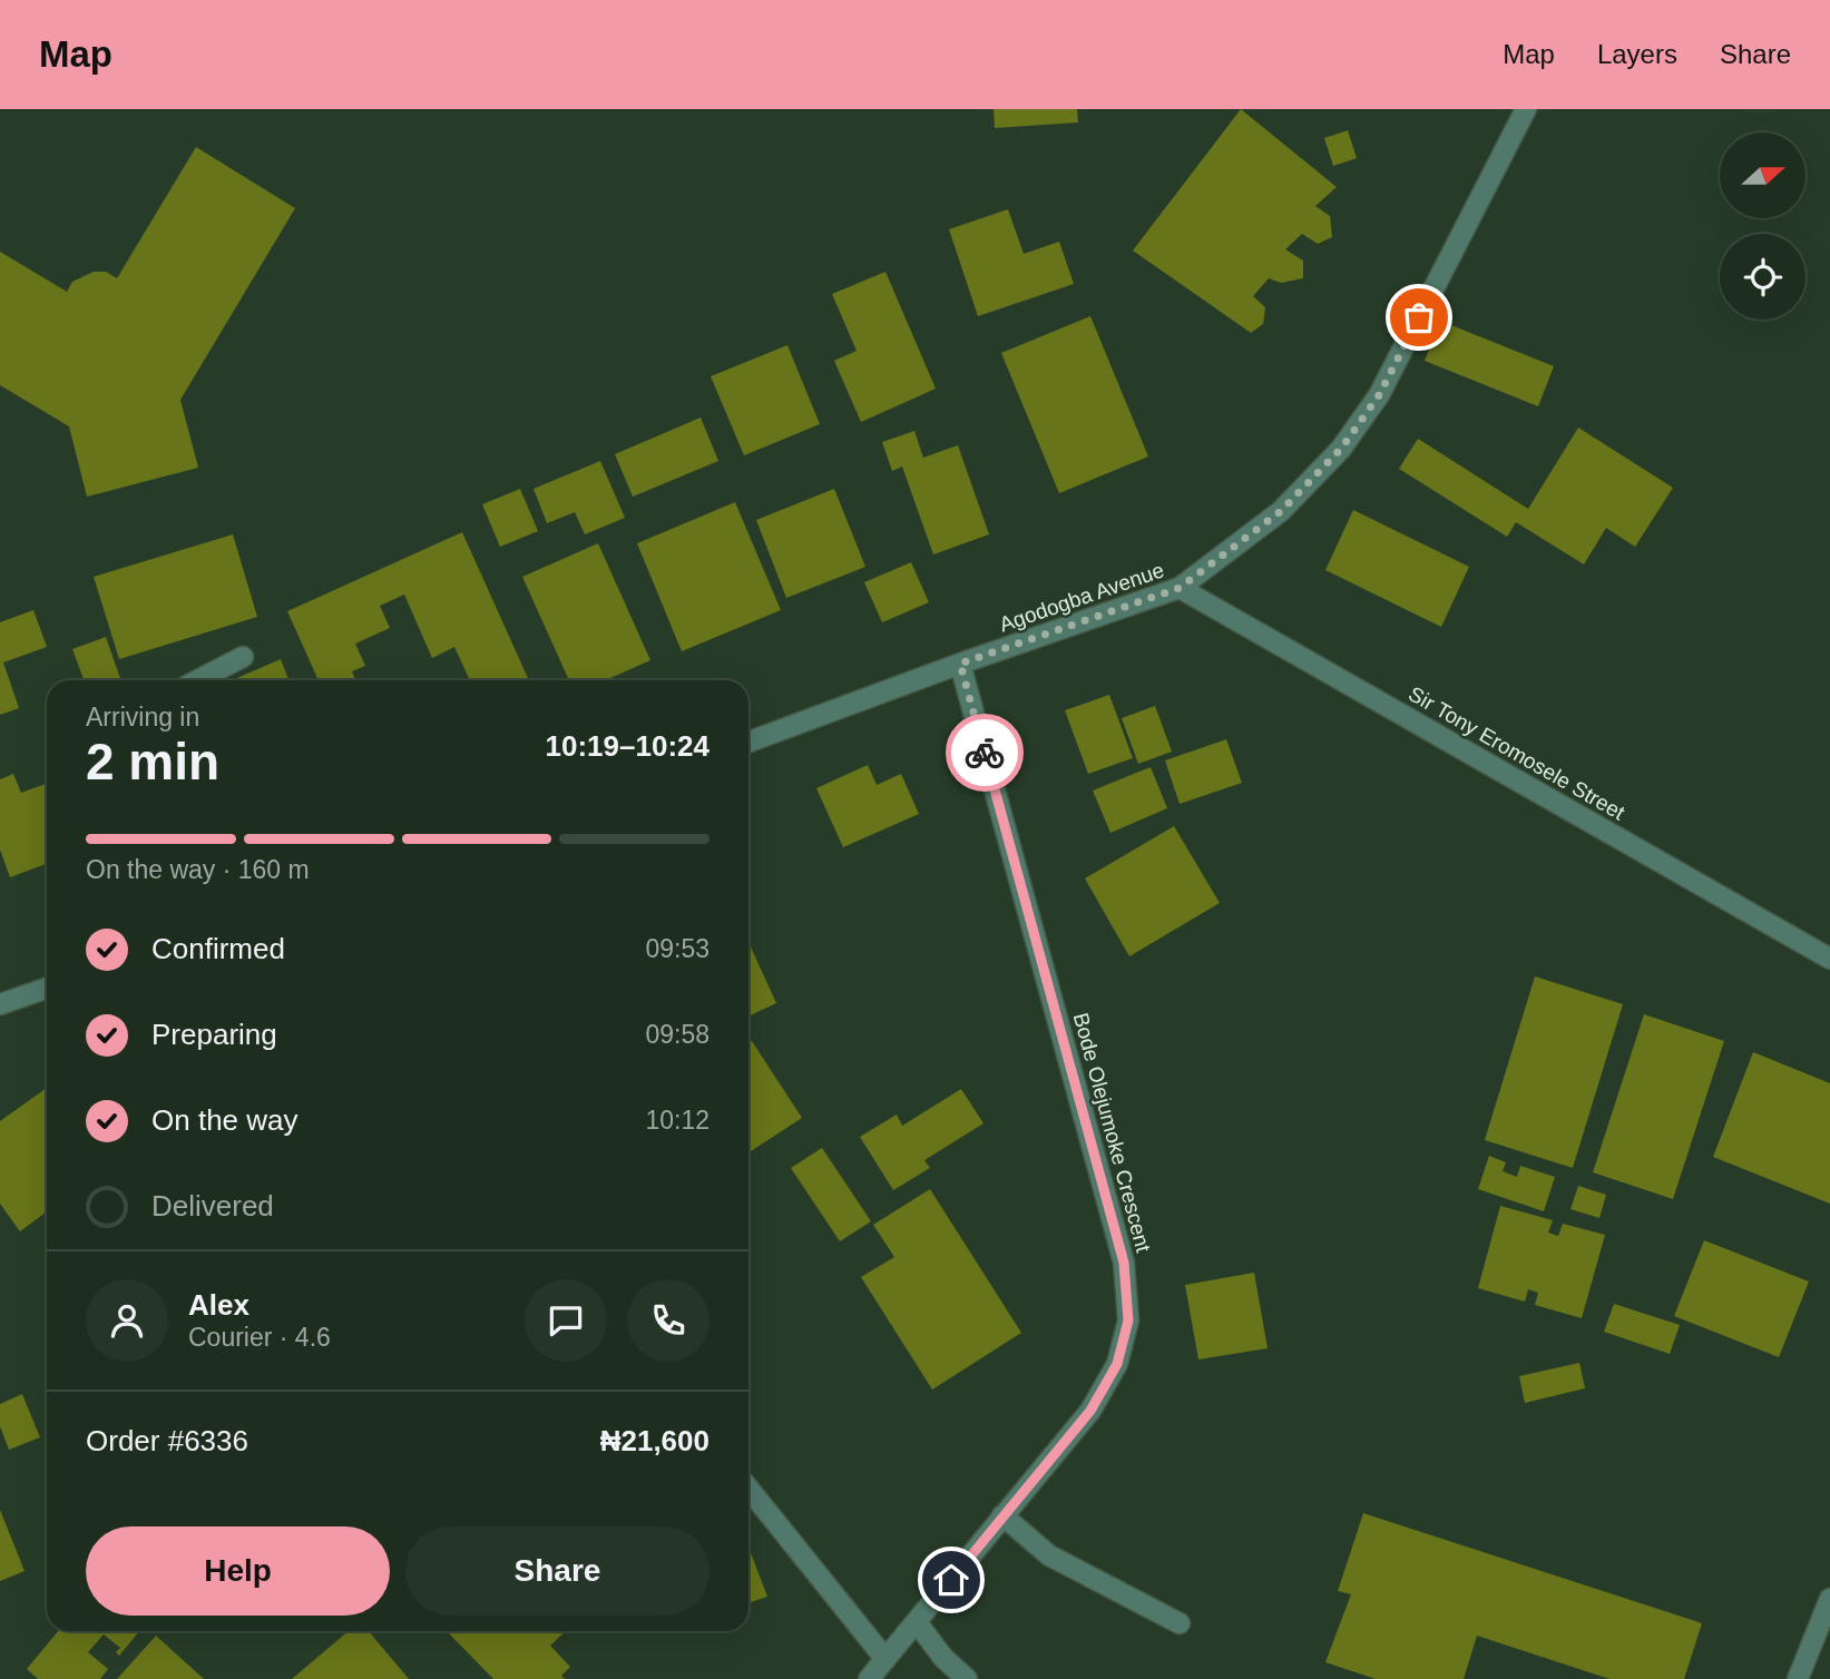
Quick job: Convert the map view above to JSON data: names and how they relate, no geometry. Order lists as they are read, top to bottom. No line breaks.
{"streets":{"street":["Agodogba Avenue","Sir Tony Eromosele Street","Bode Olejumoke Crescent"]},"crossings":[["Agodogba Avenue","Sir Tony Eromosele Street"],["Agodogba Avenue","Bode Olejumoke Crescent"]],"north":"right","page":{"header":"Map","nav":["Map","Layers","Share"],"heading":["2 min","Arriving in","10:19–10:24"],"panel":["Alex","Courier · 4.6","Order #6336","₦21,600"],"bar":"On the way · 160 m","list":[["Confirmed","09:53"],["Preparing","09:58"],["On the way","10:12"],"Delivered"],"buttons":["Help","Share"]}}
